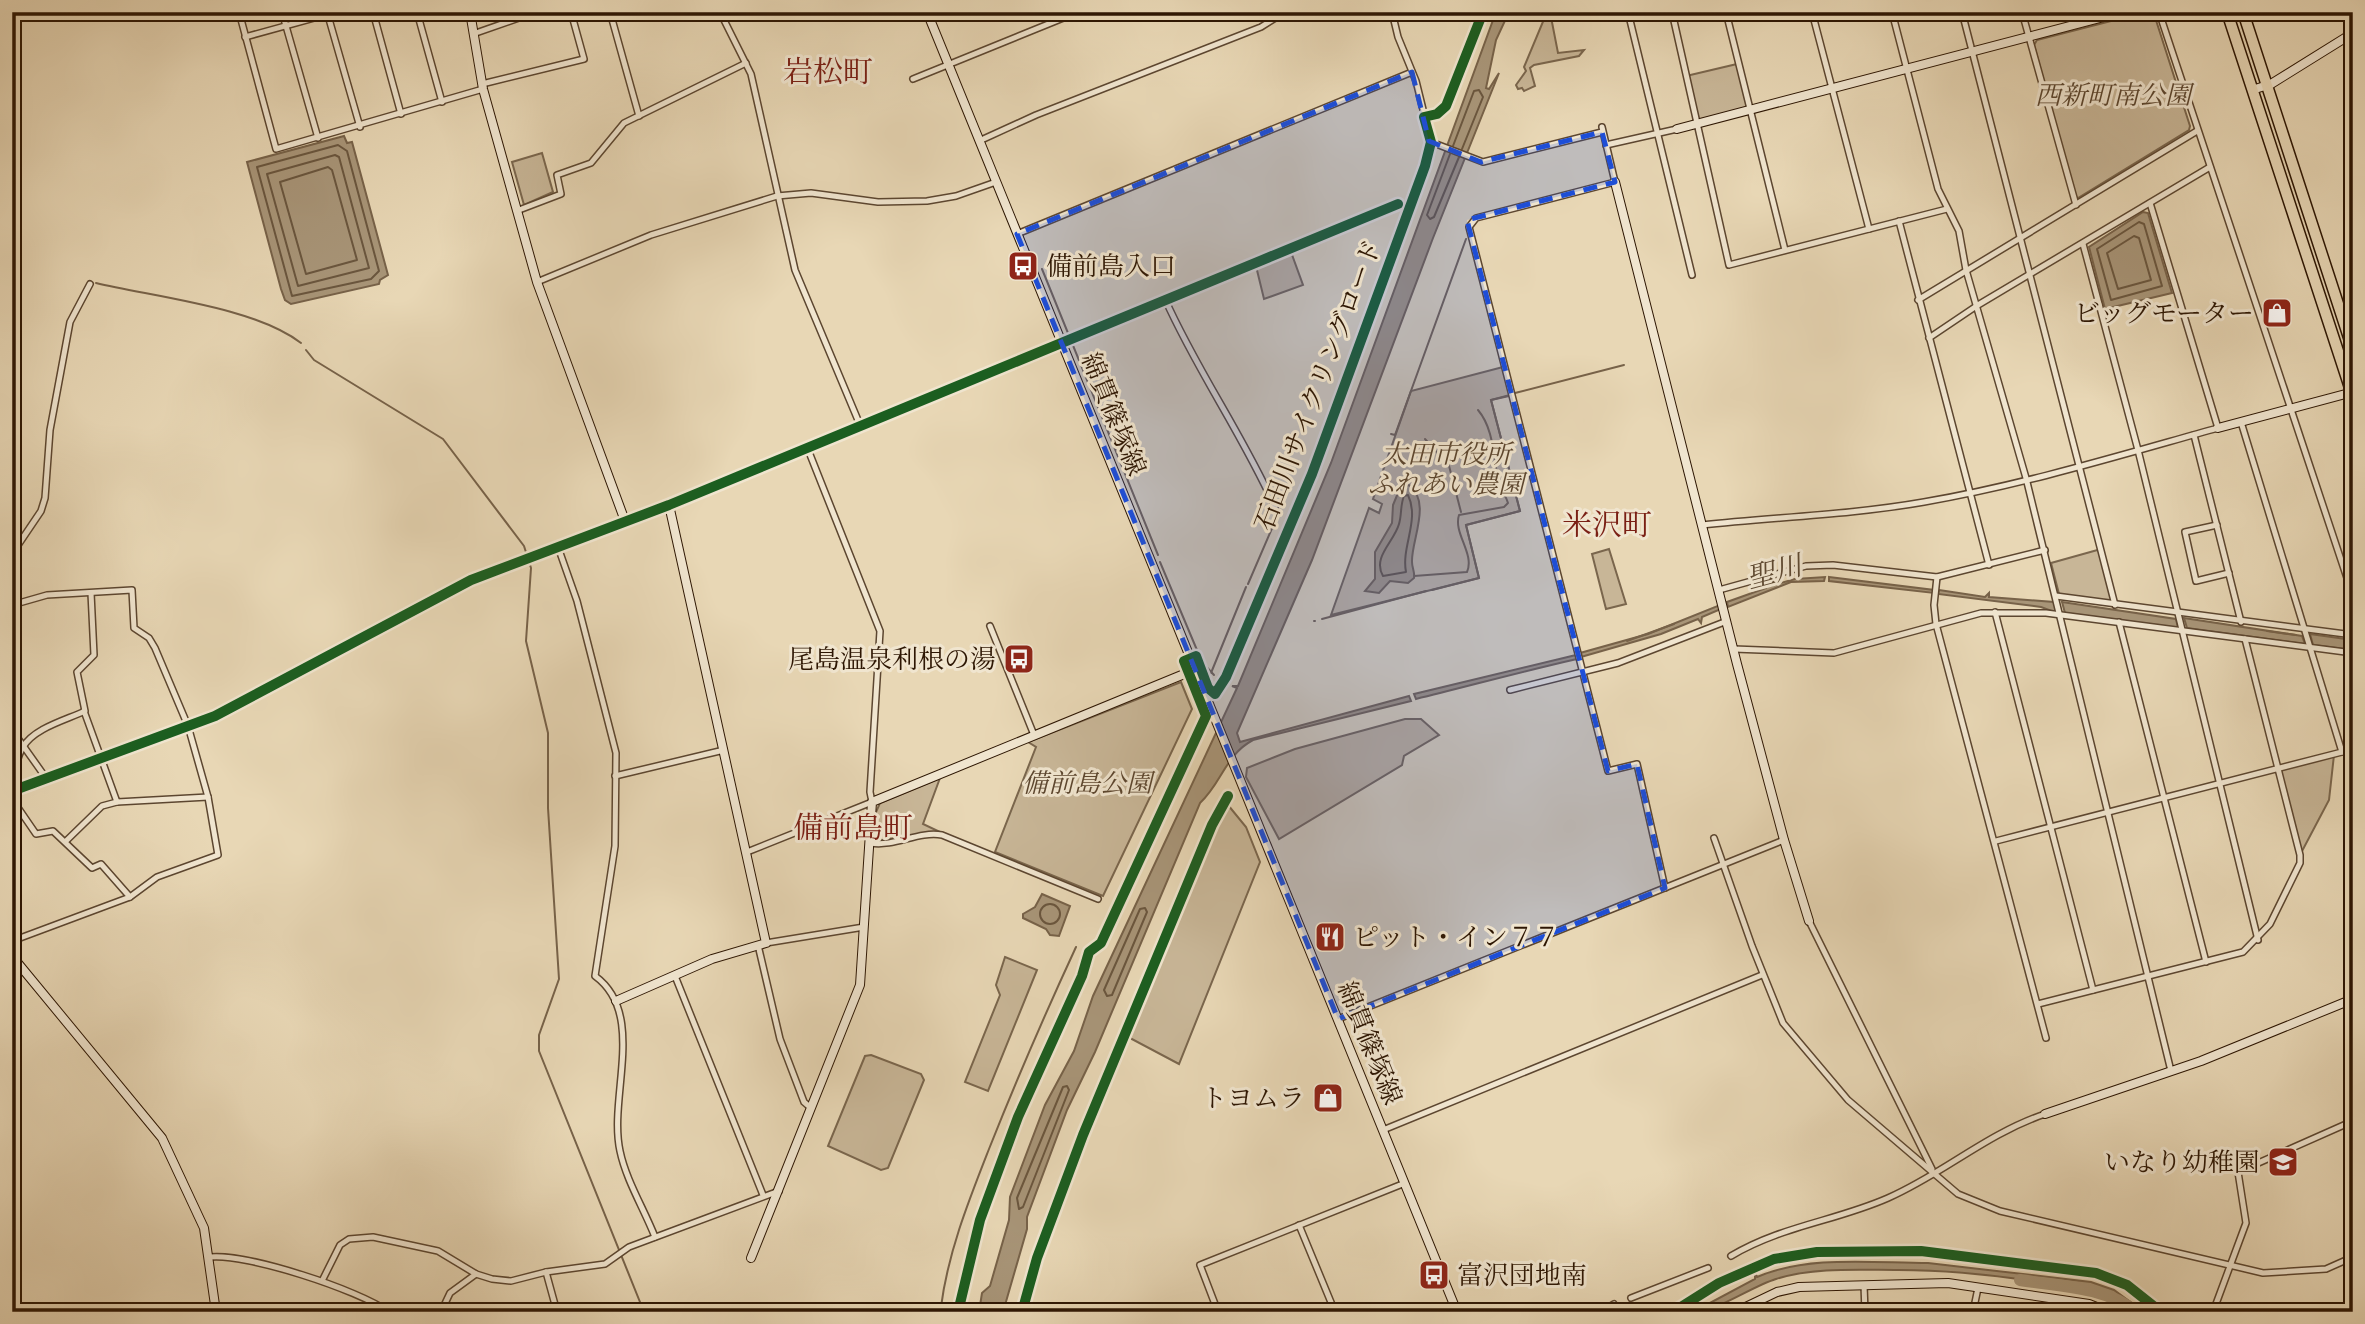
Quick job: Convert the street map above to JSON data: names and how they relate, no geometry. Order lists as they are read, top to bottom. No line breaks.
{"streets":{"street":["綿貫篠塚線"],"cycle path":["石田川サイクリングロード"]},"districts":["岩松町","米沢町","備前島町"],"water":["聖川"],"parks":["西新町南公園","太田市役所 ふれあい農園","備前島公園"],"places":{"bus stop":["備前島入口","尾島温泉利根の湯","富沢団地南"],"shop":["ビッグモーター","トヨムラ"],"restaurant":["ピット・イン７７"],"school or university":["いなり幼稚園"]}}
